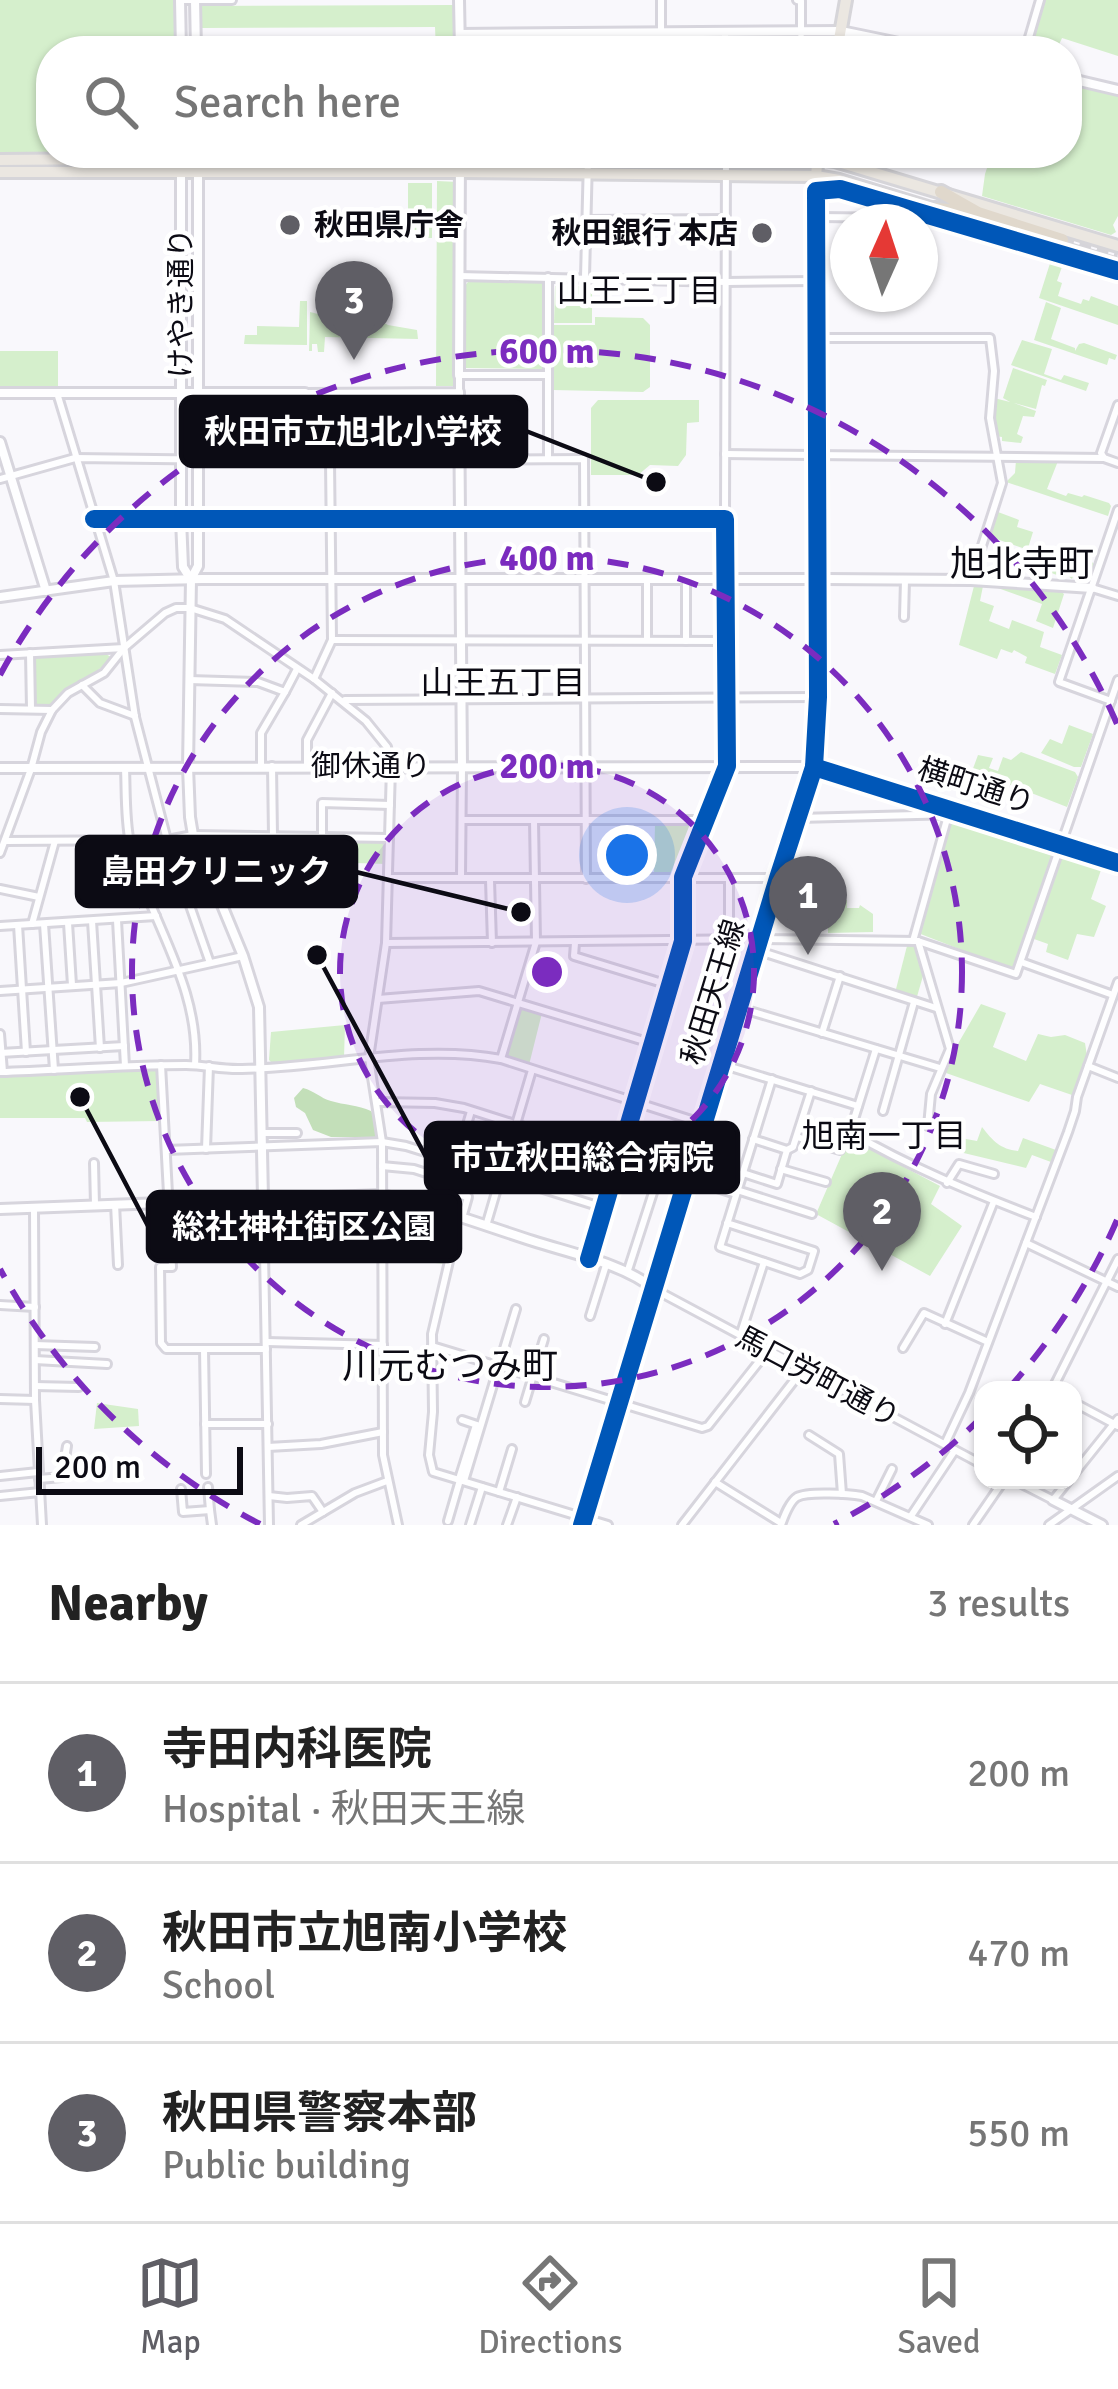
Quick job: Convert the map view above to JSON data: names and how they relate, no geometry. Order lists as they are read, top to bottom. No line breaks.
{"streets":{"main road":["秋田天王線"],"street":["けやき通り","御休通り","横町通り","馬口労町通り"]},"crossings":[["御休通り","横町通り"],["御休通り","秋田天王線"],["横町通り","秋田天王線"],["秋田天王線","馬口労町通り"]],"districts":["山王三丁目","旭北寺町","山王五丁目","旭南一丁目","川元むつみ町"],"places":["秋田県庁舎","秋田銀行 本店","秋田市立旭北小学校","島田クリニック","市立秋田総合病院","総社神社街区公園"],"scale_bar":"200 m","north":"top","page":{"search":"Search here","pins":["3","1","2"],"scale":"200 m","heading":["Nearby","3 results"],"list":[{"mark":"1","name":"寺田内科医院","note":"Hospital · 秋田天王線","value":"200 m"},{"mark":"2","name":"秋田市立旭南小学校","note":"School","value":"470 m"},{"mark":"3","name":"秋田県警察本部","note":"Public building","value":"550 m"}],"nav":["Map","Directions","Saved"]},"rings":["600 m","400 m","200 m"]}
